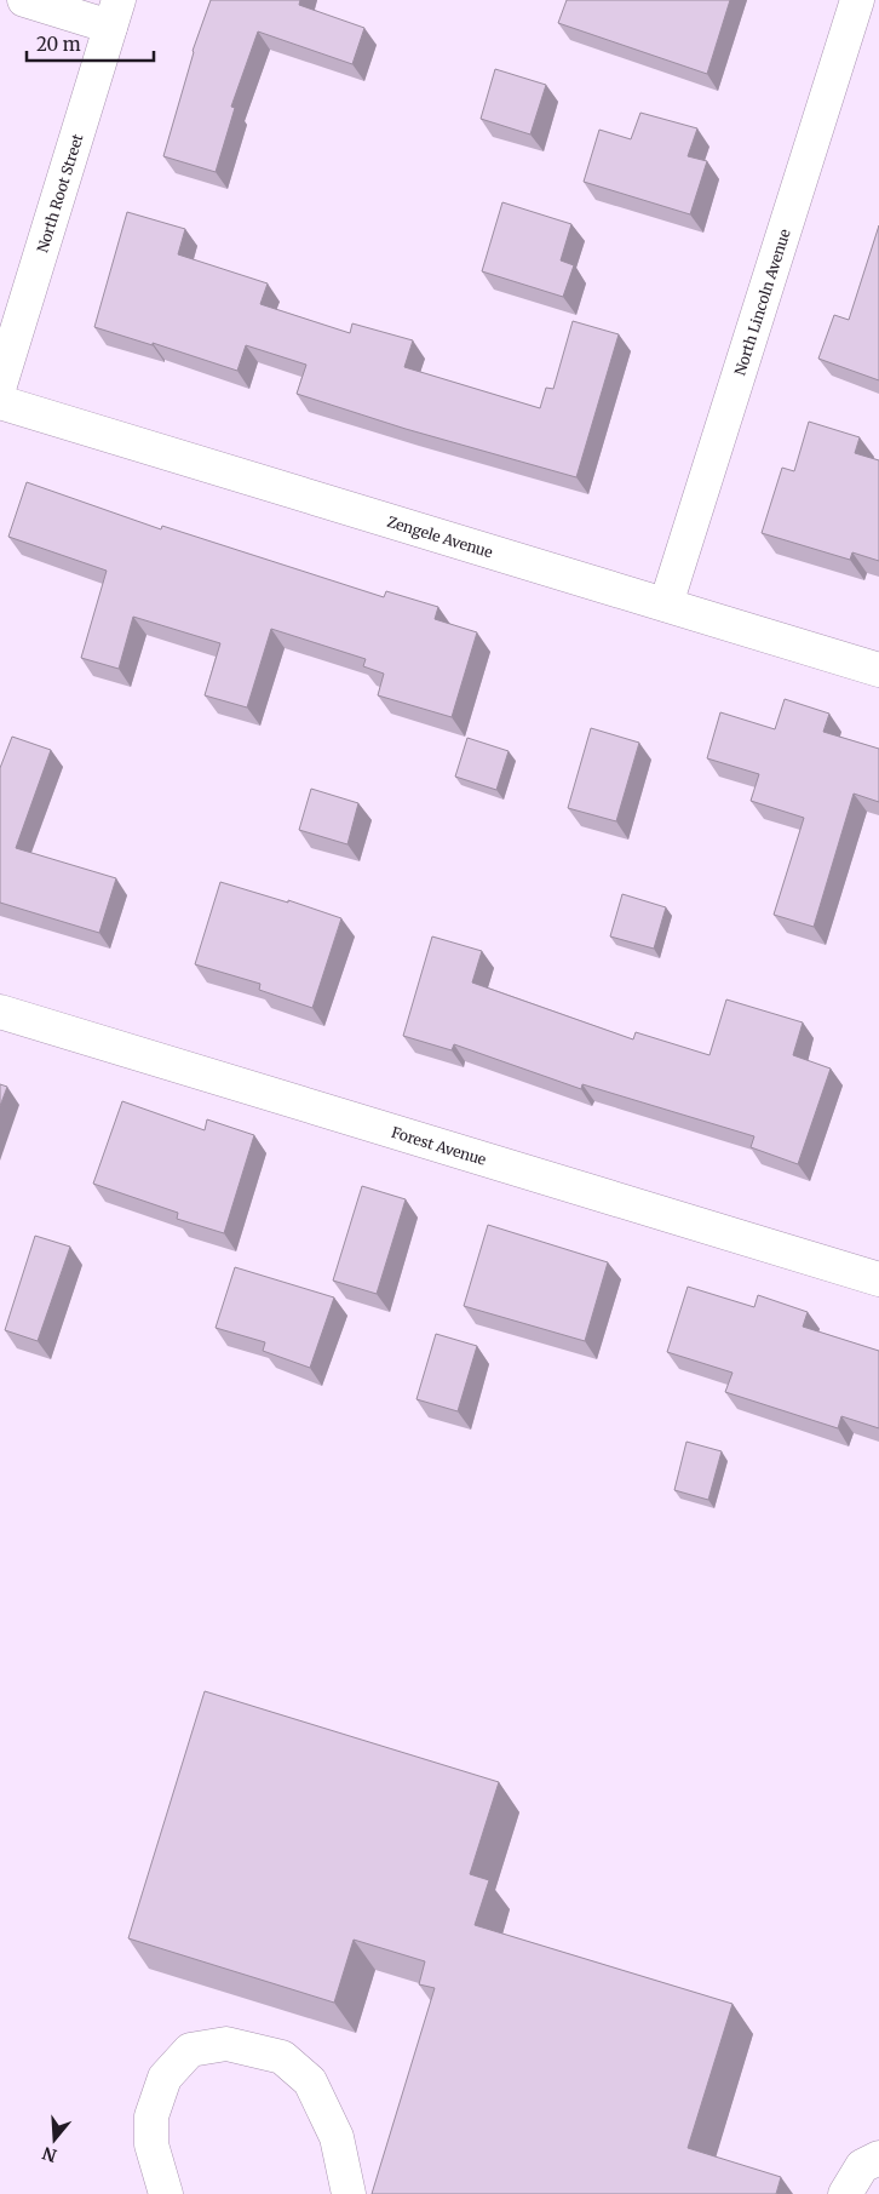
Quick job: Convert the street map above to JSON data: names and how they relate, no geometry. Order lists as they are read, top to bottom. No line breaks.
{"streets":{"street":["North Root Street","North Lincoln Avenue","Zengele Avenue","Forest Avenue"]},"crossings":[["North Lincoln Avenue","Zengele Avenue"]],"scale_bar":"20 m","north":"bottom"}
